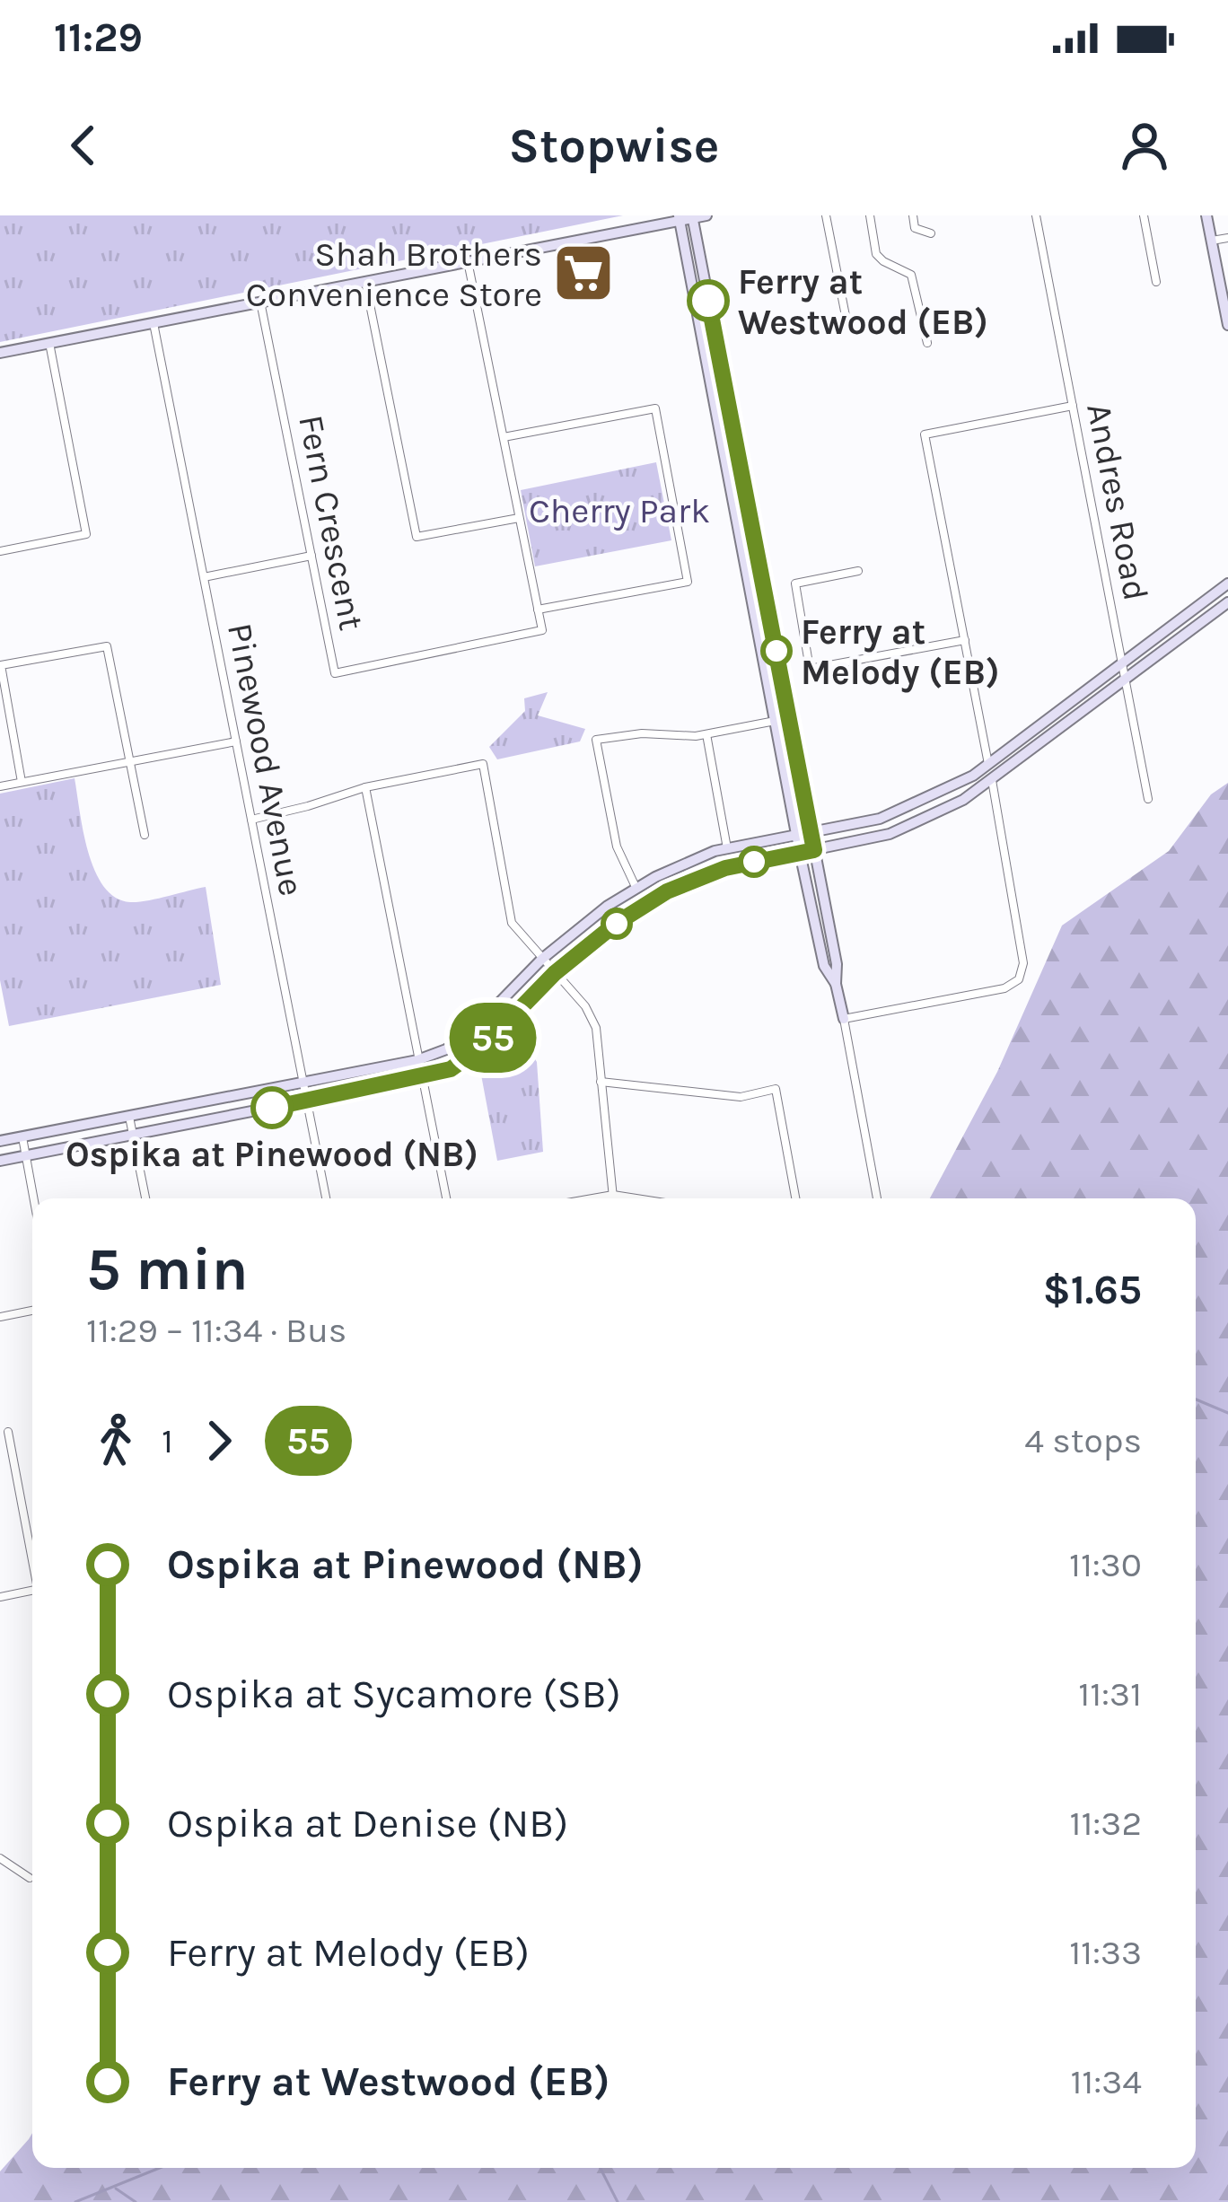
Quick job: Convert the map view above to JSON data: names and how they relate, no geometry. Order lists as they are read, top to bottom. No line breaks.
{"streets":{"street":["Andres Road","Fern Crescent","Pinewood Avenue"]},"parks":["Cherry Park"],"places":{"supermarket":["Shah Brothers Convenience Store"],"other":["Ferry at Westwood (EB)","Ferry at Melody (EB)","Ospika at Pinewood (NB)"]},"lines":["bus line 55"],"page":{"status":"11:29","header":"Stopwise","on_map":"55","heading":["5 min","11:29 – 11:34 · Bus","$1.65"],"legs":["1","55","4 stops"],"list":[{"name":"Ospika at Pinewood (NB)","value":"11:30"},{"name":"Ospika at Sycamore (SB)","value":"11:31"},{"name":"Ospika at Denise (NB)","value":"11:32"},{"name":"Ferry at Melody (EB)","value":"11:33"},{"name":"Ferry at Westwood (EB)","value":"11:34"}]}}
